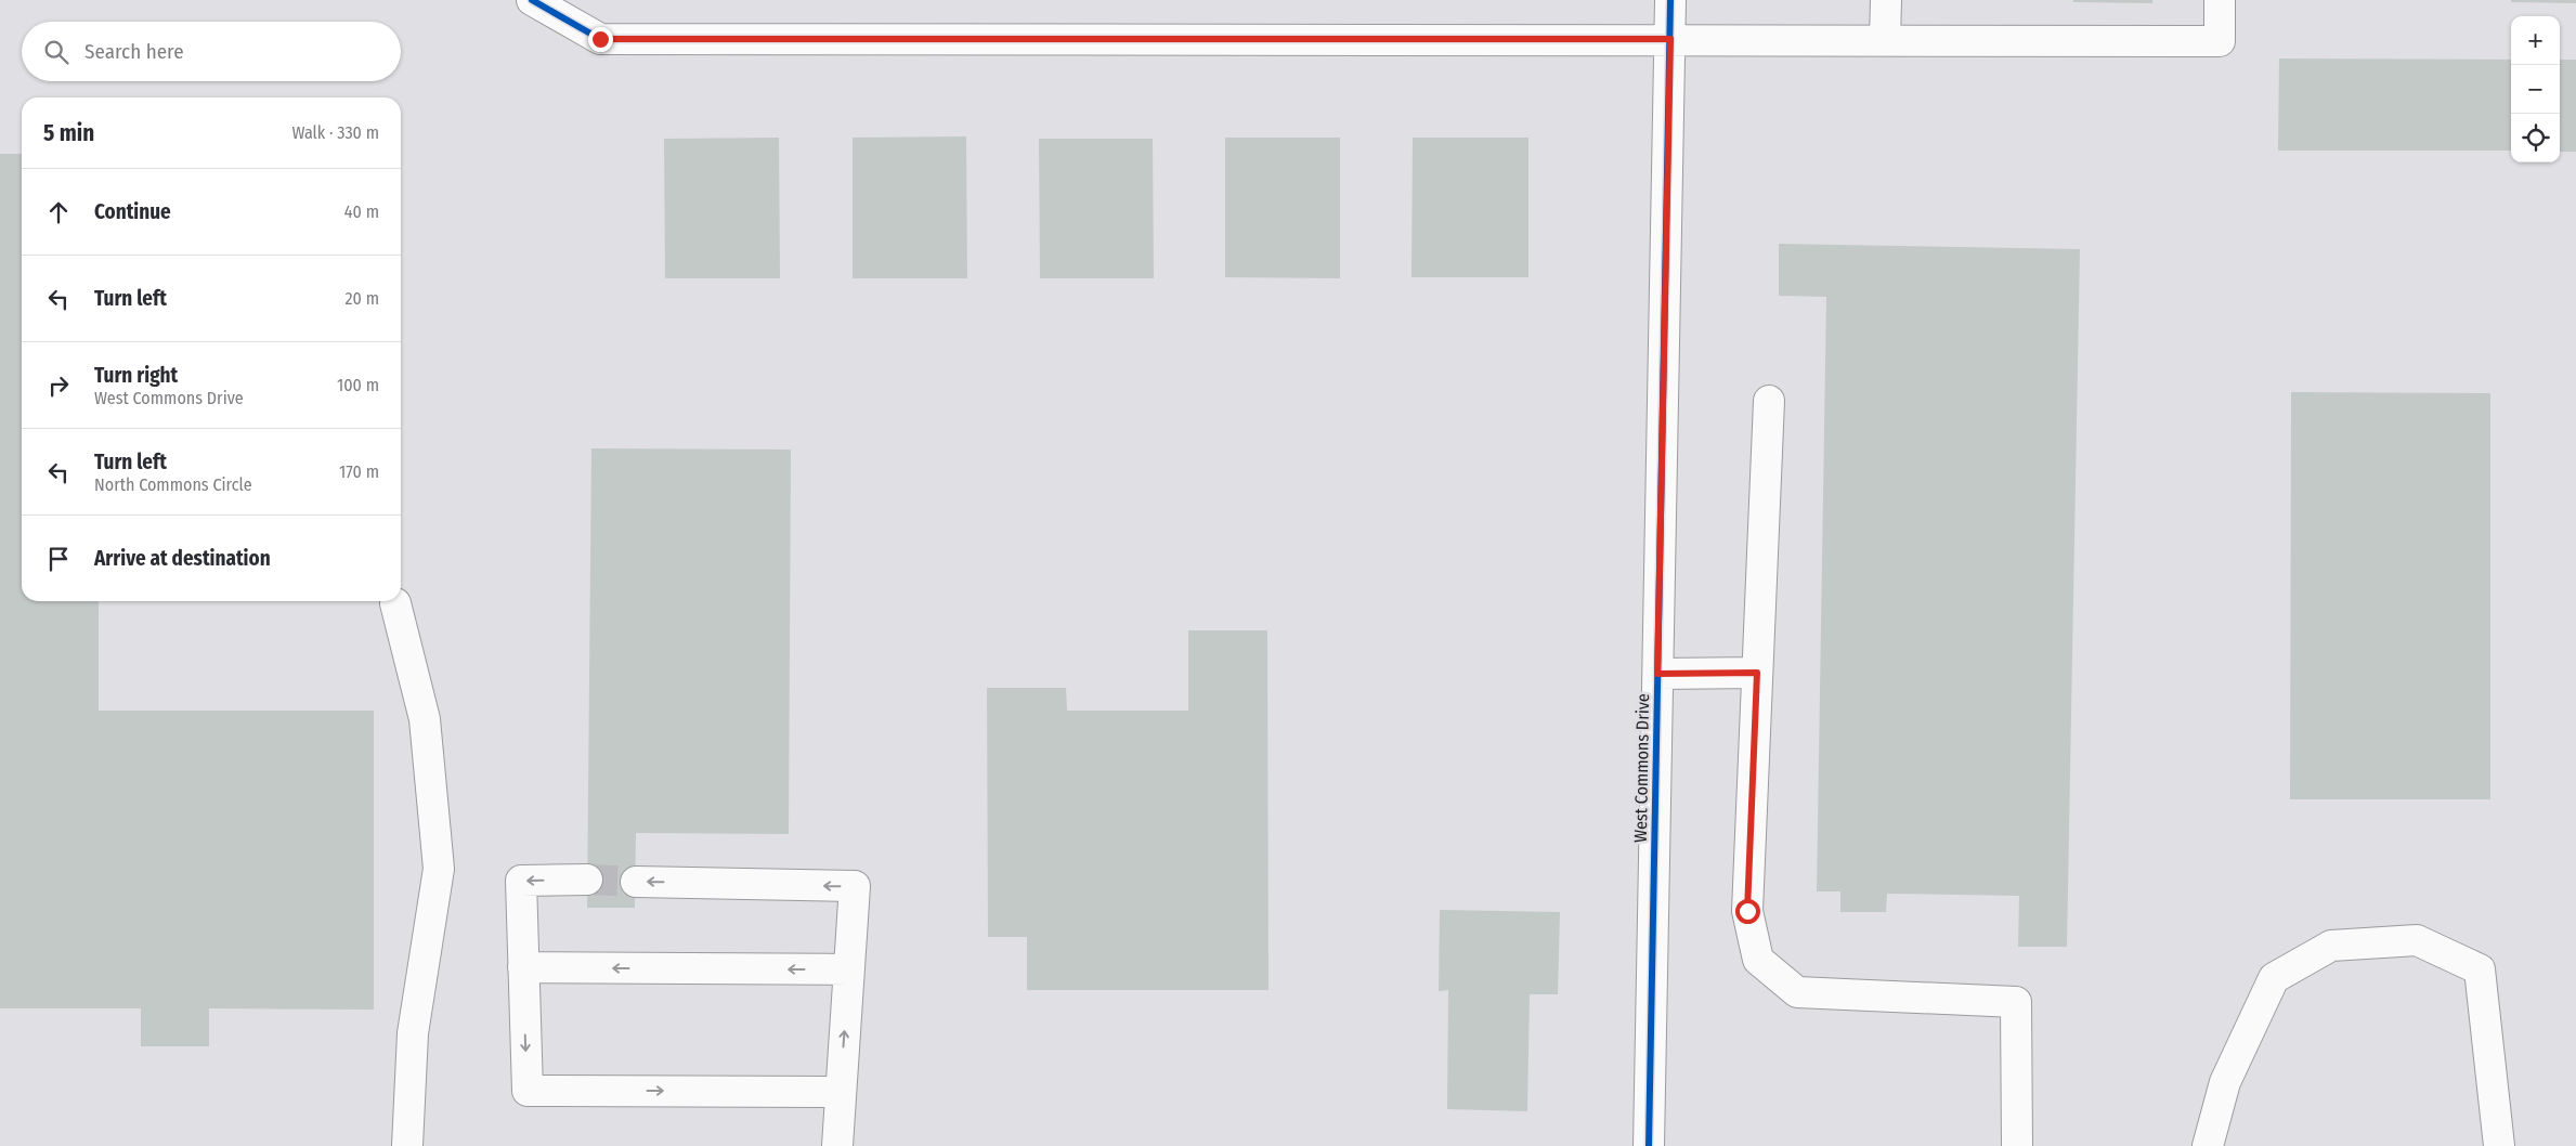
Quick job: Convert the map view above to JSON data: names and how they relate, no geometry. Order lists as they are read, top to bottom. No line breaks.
{"streets":{"street":["West Commons Drive"]},"page":{"map_buttons":["+","−"],"search":"Search here","heading":["5 min","Walk · 330 m"],"list":[["Continue","40 m"],["Turn left","20 m"],["Turn right","West Commons Drive","100 m"],["Turn left","North Commons Circle","170 m"],"Arrive at destination"]}}
